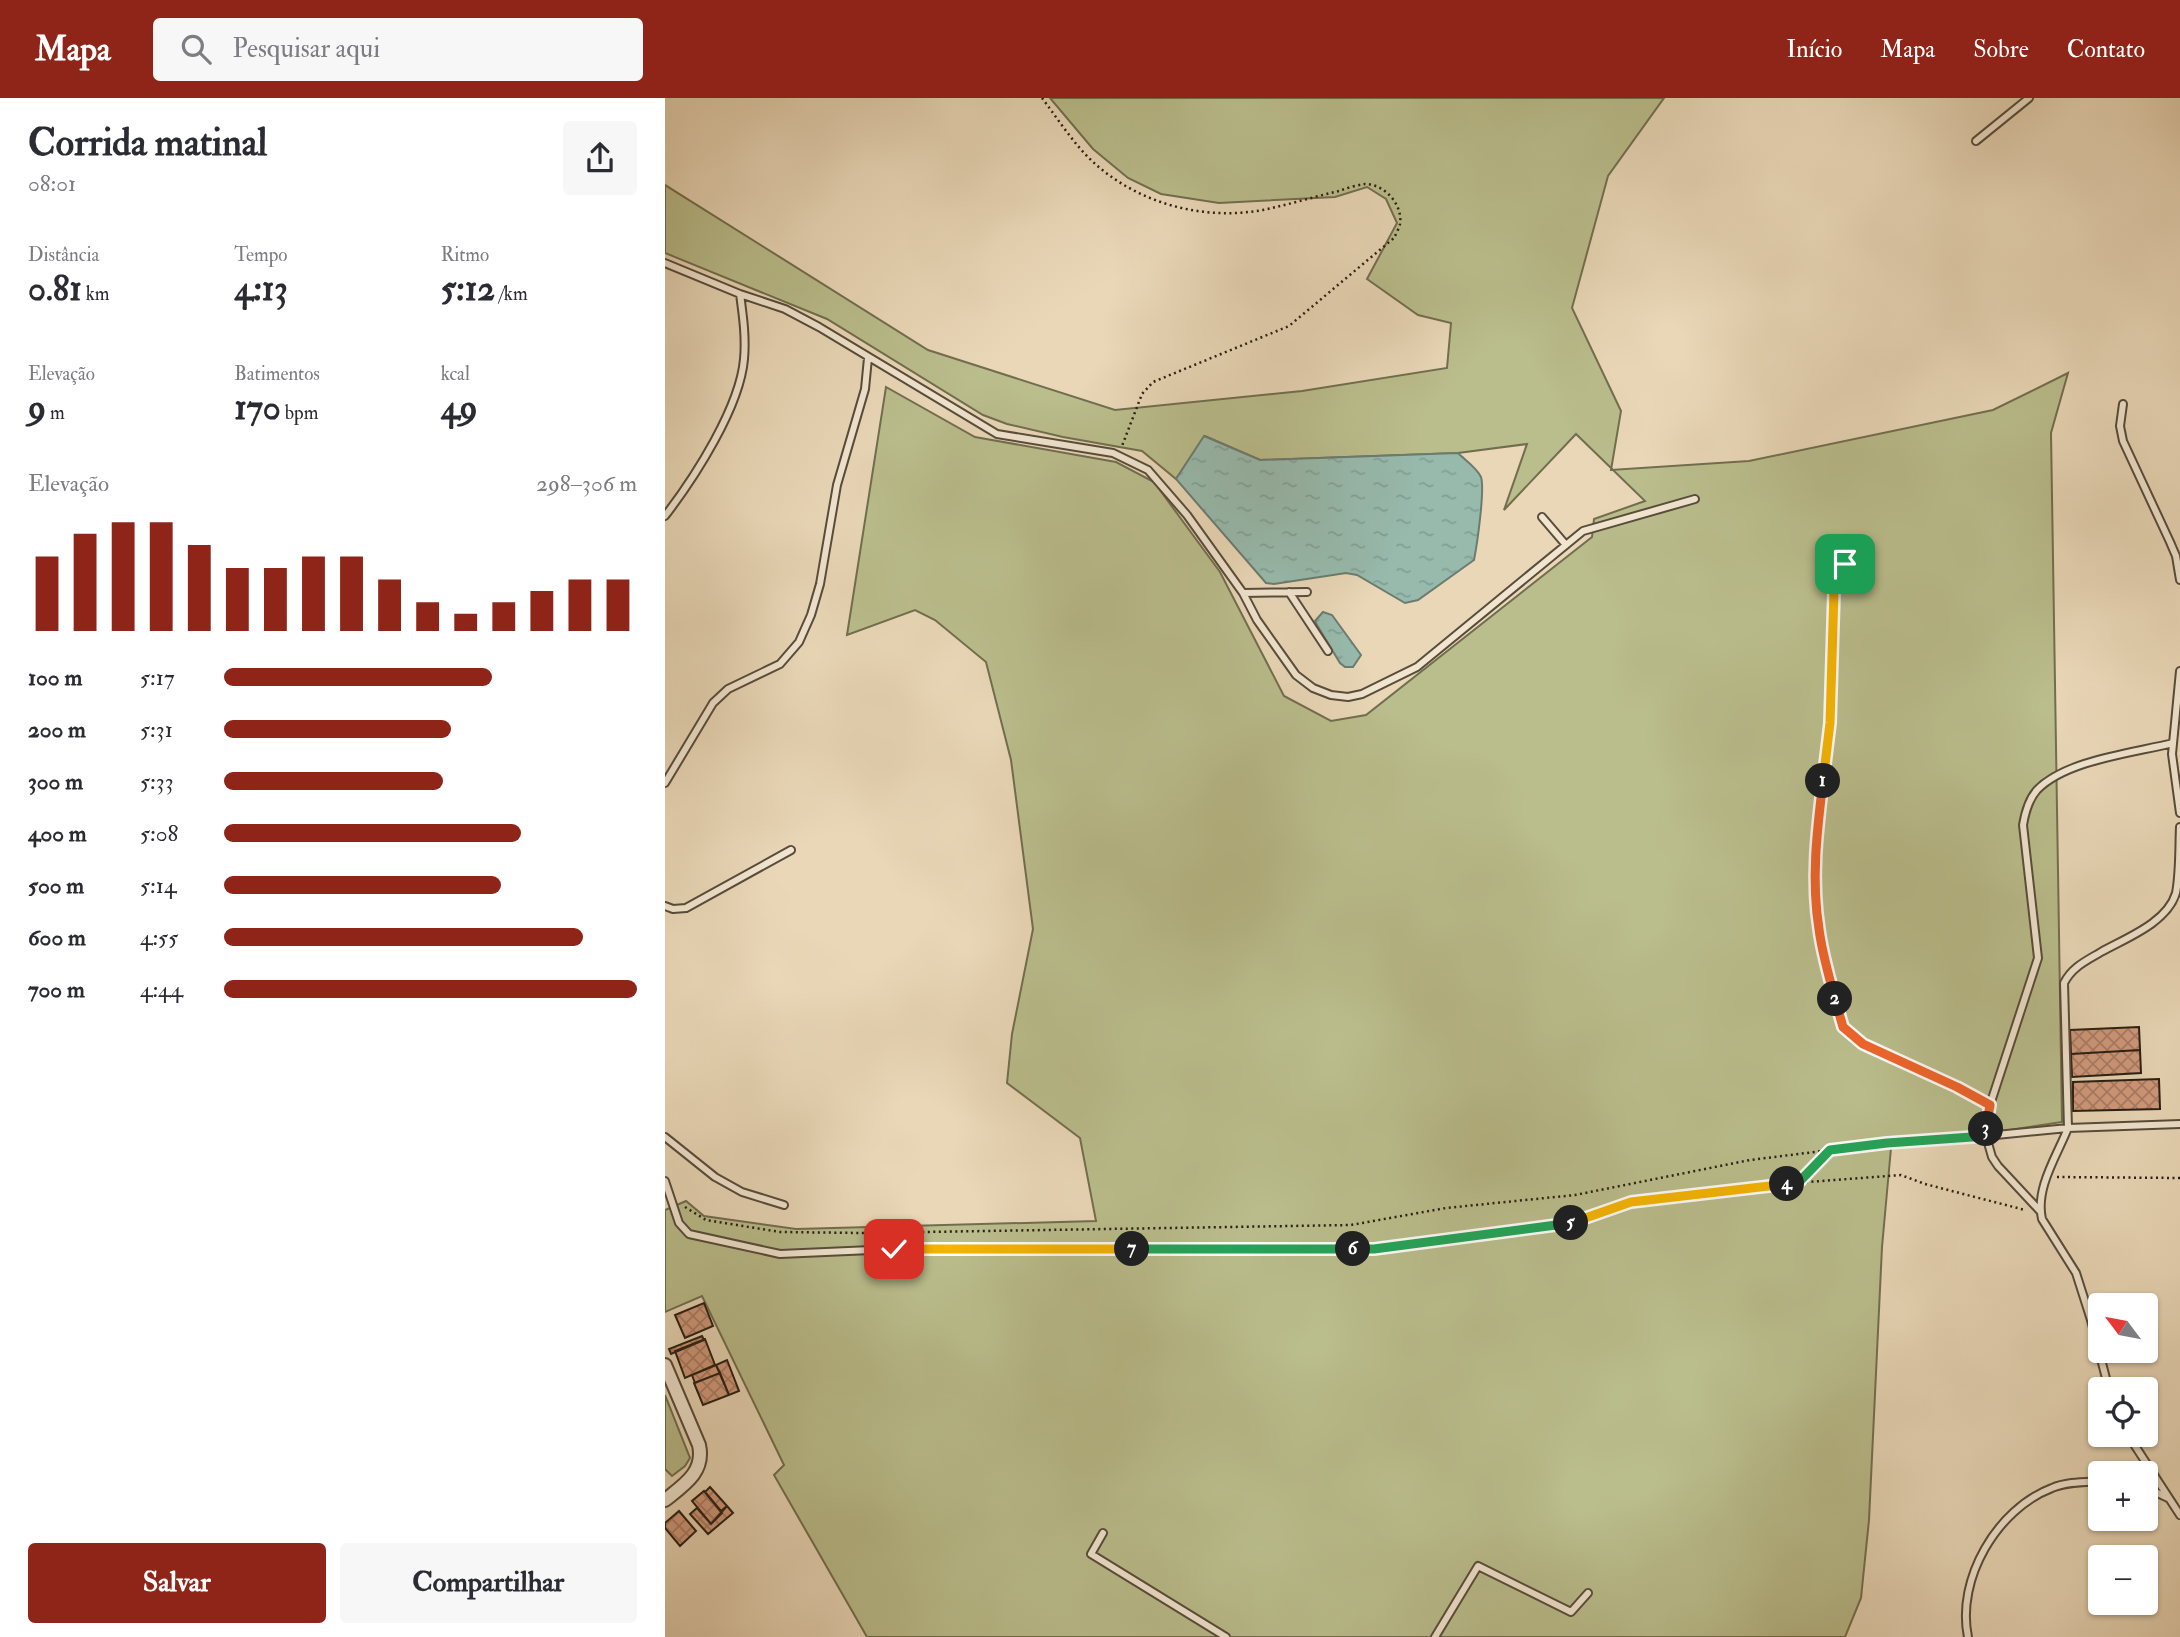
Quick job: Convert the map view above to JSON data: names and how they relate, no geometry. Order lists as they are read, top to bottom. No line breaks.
{"north":"top left","page":{"header":"Mapa","search":"Pesquisar aqui","nav":["Início","Mapa","Sobre","Contato"],"heading":["Corrida matinal","08:01"],"stats":[["Distância","0.81 km"],["Tempo","4:13"],["Ritmo","5:12 /km"],["Elevação","9 m"],["Batimentos","170 bpm"],["kcal","49"]],"chart":["Elevação","298–306 m"],"list":[{"name":"100 m","note":"5:17"},{"name":"200 m","note":"5:31"},{"name":"300 m","note":"5:33"},{"name":"400 m","note":"5:08"},{"name":"500 m","note":"5:14"},{"name":"600 m","note":"4:55"},{"name":"700 m","note":"4:44"}],"pins":["1","2","3","4","5","6","7"],"map_buttons":["+","−"],"buttons":["Salvar","Compartilhar"]}}
